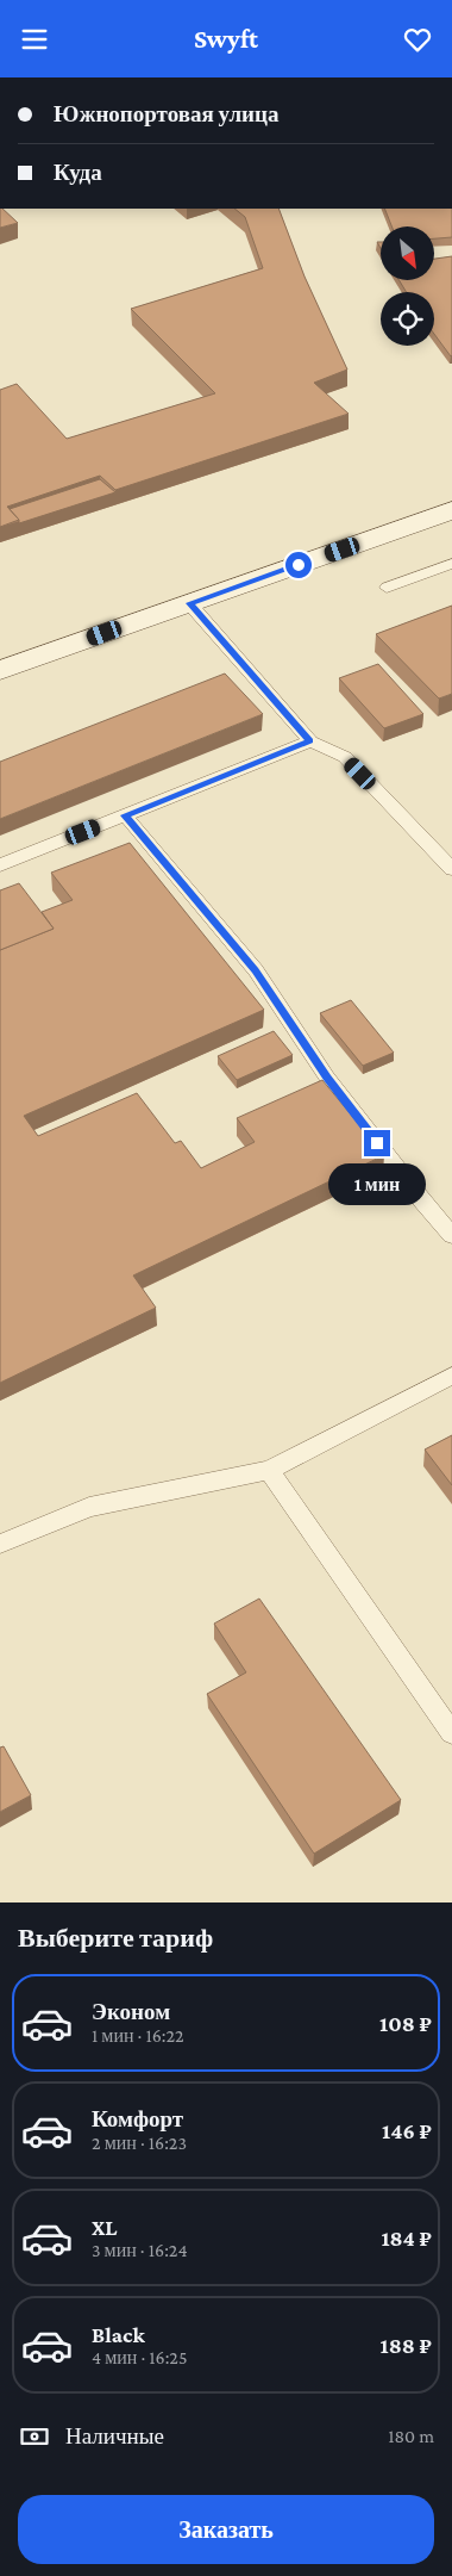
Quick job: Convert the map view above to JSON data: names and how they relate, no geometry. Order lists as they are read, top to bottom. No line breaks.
{"north":"bottom right","page":{"header":"Swyft","banner":["Южнопортовая улица","Куда"],"bubble":"1 мин","heading":"Выберите тариф","list":[{"name":"Эконом","note":"1 мин · 16:22","value":"108 ₽"},{"name":"Комфорт","note":"2 мин · 16:23","value":"146 ₽"},{"name":"XL","note":"3 мин · 16:24","value":"184 ₽"},{"name":"Black","note":"4 мин · 16:25","value":"188 ₽"}],"pay":["Наличные","180 m"],"buttons":"Заказать"}}
